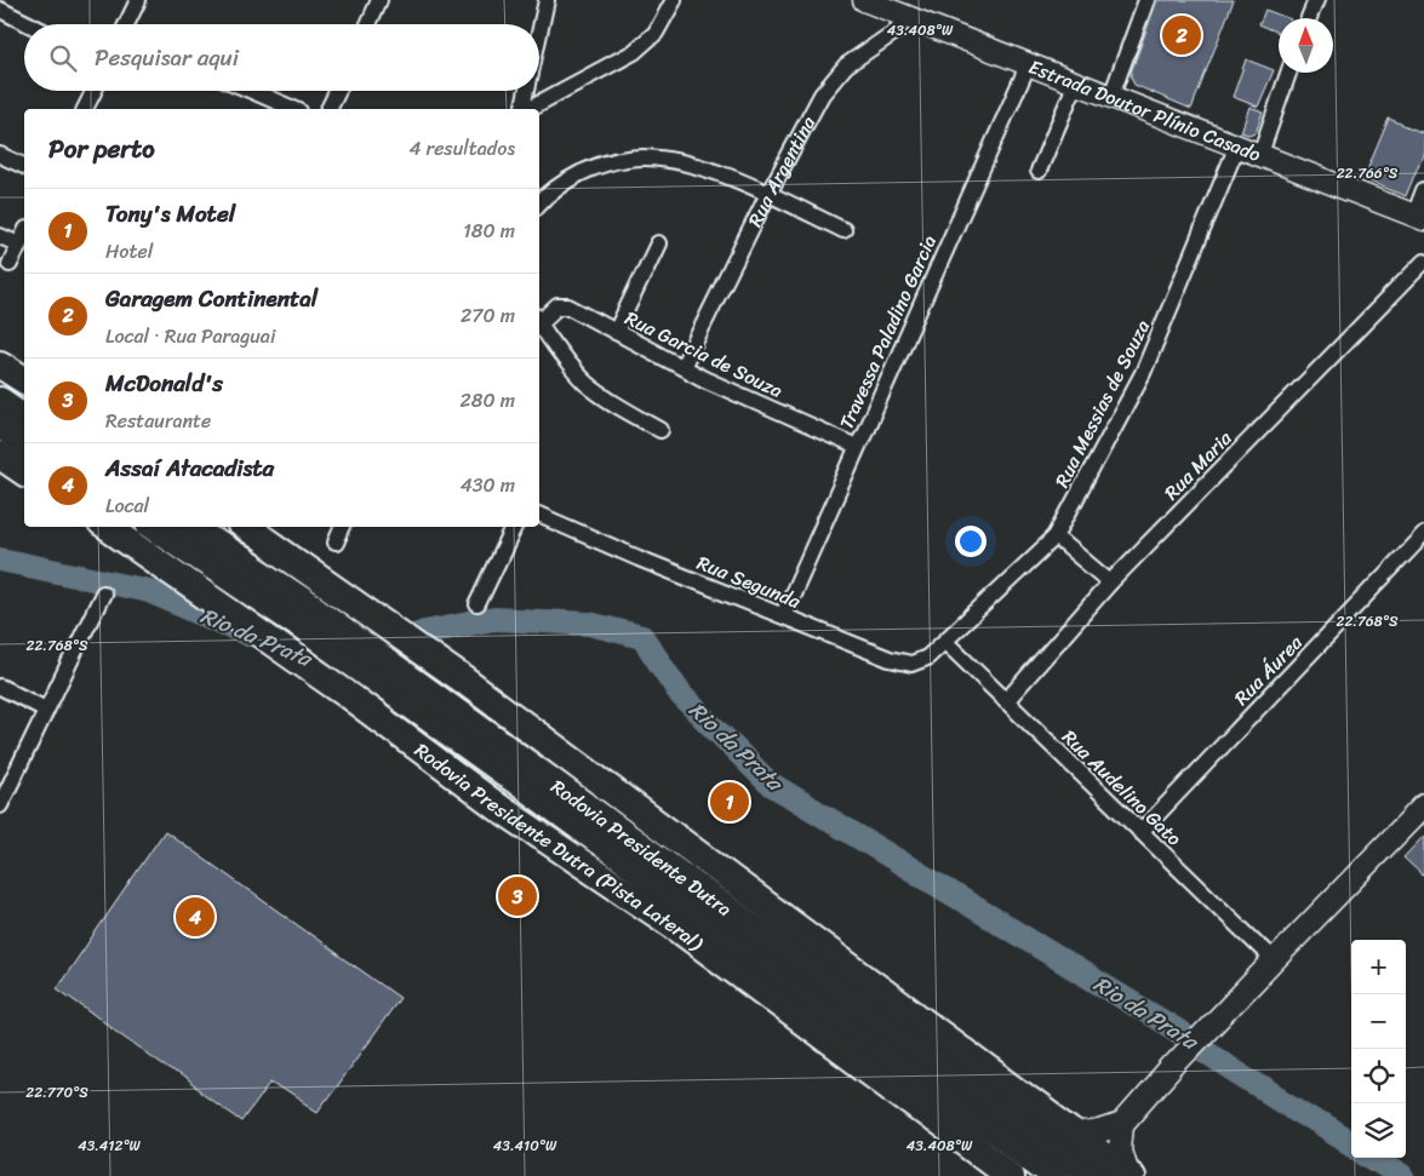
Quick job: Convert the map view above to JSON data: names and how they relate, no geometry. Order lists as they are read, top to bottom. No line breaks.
{"streets":{"highway":["Rodovia Presidente Dutra (Pista Lateral)","Rodovia Presidente Dutra"],"main road":["Estrada Doutor Plínio Casado"],"street":["Rua Argentina","Travessa Paladino Garcia","Rua Garcia de Souza","Rua Messias de Souza","Rua Maria","Rua Segunda","Rua Áurea","Rua Audelino Gato"]},"crossings":[["Estrada Doutor Plínio Casado","Rua Argentina"],["Estrada Doutor Plínio Casado","Travessa Paladino Garcia"],["Estrada Doutor Plínio Casado","Rua Messias de Souza"],["Rua Argentina","Rua Garcia de Souza"],["Travessa Paladino Garcia","Rua Garcia de Souza"],["Travessa Paladino Garcia","Rua Segunda"],["Rua Messias de Souza","Rua Segunda"],["Rua Messias de Souza","Rua Audelino Gato"],["Rua Maria","Rua Audelino Gato"],["Rua Segunda","Rua Audelino Gato"],["Rua Áurea","Rua Audelino Gato"]],"water":["Rio da Prata"],"north":"top","page":{"pins":["2","1","3","4"],"search":"Pesquisar aqui","heading":["Por perto","4 resultados"],"list":[{"mark":"1","name":"Tony's Motel","note":"Hotel","value":"180 m"},{"mark":"2","name":"Garagem Continental","note":"Local · Rua Paraguai","value":"270 m"},{"mark":"3","name":"McDonald's","note":"Restaurante","value":"280 m"},{"mark":"4","name":"Assaí Atacadista","note":"Local","value":"430 m"}],"map_buttons":["+","−"]},"coordinates":["43.408°W","22.766°S","22.768°S","22.770°S","43.412°W","43.410°W"]}
